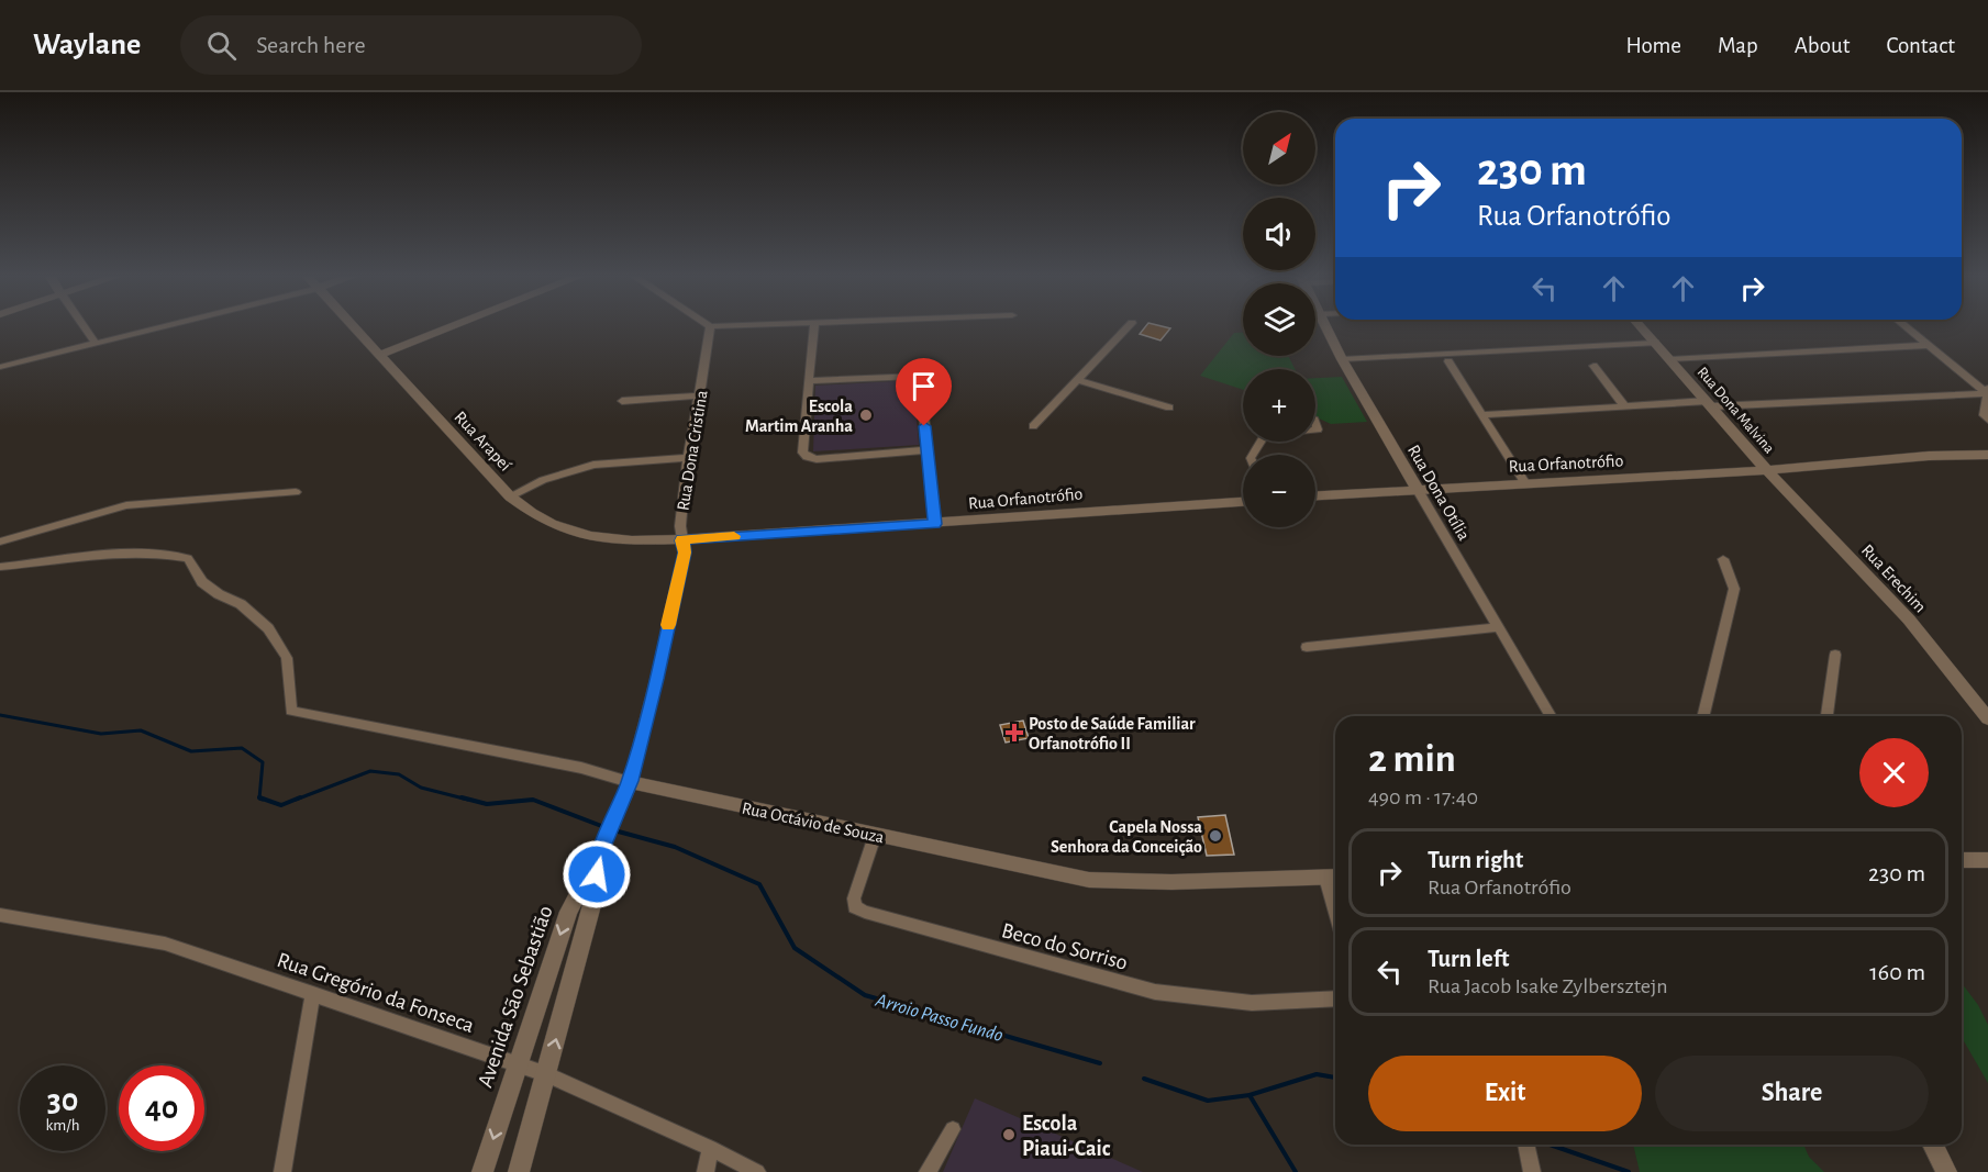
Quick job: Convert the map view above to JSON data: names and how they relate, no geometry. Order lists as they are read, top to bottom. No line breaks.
{"streets":{"street":["Rua Dona Malvina","Rua Arapeí","Rua Dona Cristina","Rua Orfanotrófio","Rua Dona Otília","Rua Erechim","Rua Octávio de Souza","Beco do Sorriso","Rua Gregório da Fonseca","Avenida São Sebastião"]},"crossings":[["Rua Dona Malvina","Rua Orfanotrófio"],["Rua Dona Malvina","Rua Erechim"],["Rua Arapeí","Rua Dona Cristina"],["Rua Arapeí","Rua Orfanotrófio"],["Rua Dona Cristina","Rua Orfanotrófio"],["Rua Dona Cristina","Rua Octávio de Souza"],["Rua Dona Cristina","Avenida São Sebastião"],["Rua Orfanotrófio","Rua Dona Otília"],["Rua Orfanotrófio","Rua Erechim"],["Rua Octávio de Souza","Beco do Sorriso"],["Rua Gregório da Fonseca","Avenida São Sebastião"]],"water":["Arroio Passo Fundo"],"places":{"other":["Escola Martim Aranha","Capela Nossa Senhora da Conceição","Escola Piaui-Caic"],"health":["Posto de Saúde Familiar Orfanotrófio II"]},"north":"top right","page":{"header":"Waylane","search":"Search here","nav":["Home","Map","About","Contact"],"map_buttons":["+","−"],"turn":["230 m","Rua Orfanotrófio"],"heading":["2 min","490 m · 17:40"],"list":[{"name":"Turn right","note":"Rua Orfanotrófio","value":"230 m"},{"name":"Turn left","note":"Rua Jacob Isake Zylbersztejn","value":"160 m"}],"buttons":["Exit","Share"],"speed":"30 km/h","limit":"40"}}
